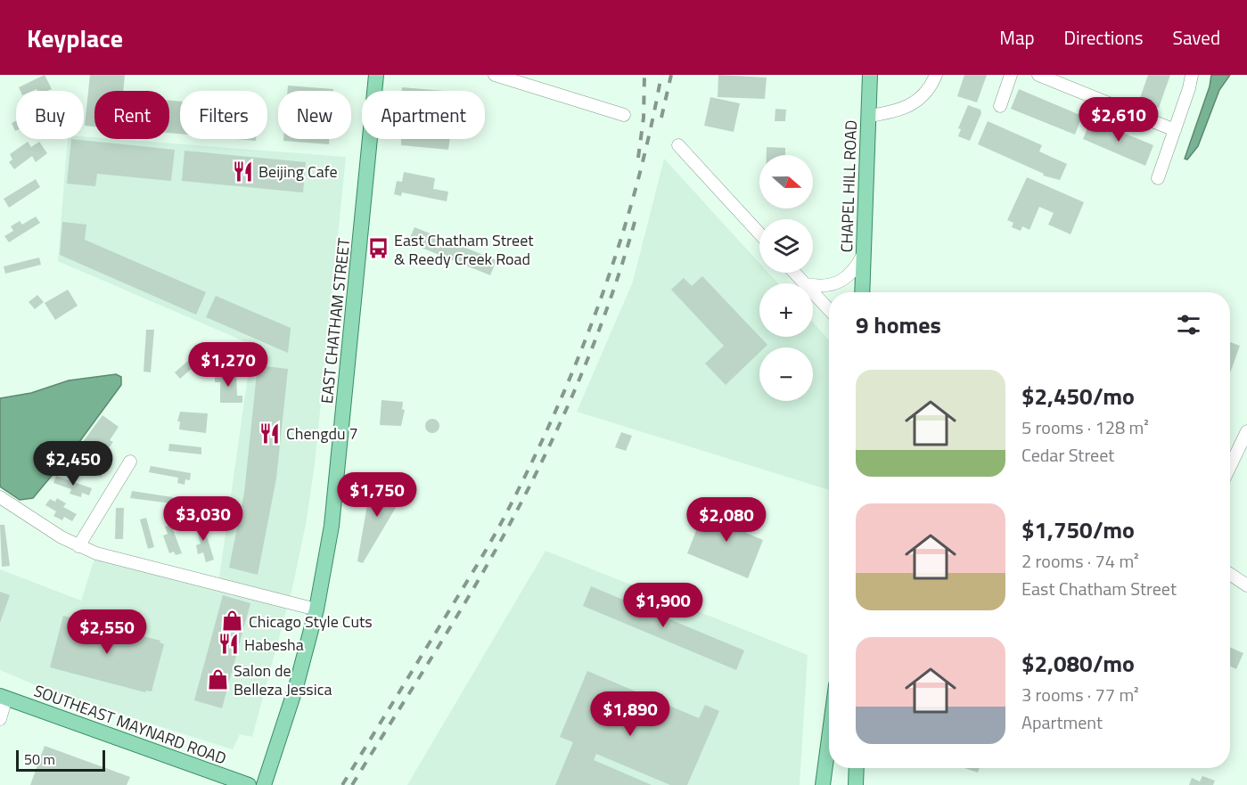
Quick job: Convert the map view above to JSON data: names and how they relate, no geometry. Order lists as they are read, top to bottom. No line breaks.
{"streets":{"main road":["CHAPEL HILL ROAD","EAST CHATHAM STREET","SOUTHEAST MAYNARD ROAD"]},"places":{"restaurant":["Beijing Cafe","Chengdu 7","Habesha"],"bus stop":["East Chatham Street & Reedy Creek Road"],"shop":["Chicago Style Cuts","Salon de Belleza Jessica"]},"scale_bar":"50 m","north":"right","page":{"header":"Keyplace","nav":["Map","Directions","Saved"],"chip":["Buy","Rent","Filters","New","Apartment"],"price":["$2,610","$1,270","$2,450","$1,750","$3,030","$2,080","$1,900","$2,550","$1,890"],"map_buttons":["+","−"],"heading":"9 homes","list":[{"name":"$2,450/mo","note":"5 rooms · 128 m² · Cedar Street"},{"name":"$1,750/mo","note":"2 rooms · 74 m² · East Chatham Street"},{"name":"$2,080/mo","note":"3 rooms · 77 m² · Apartment"}],"scale":"50 m"}}
